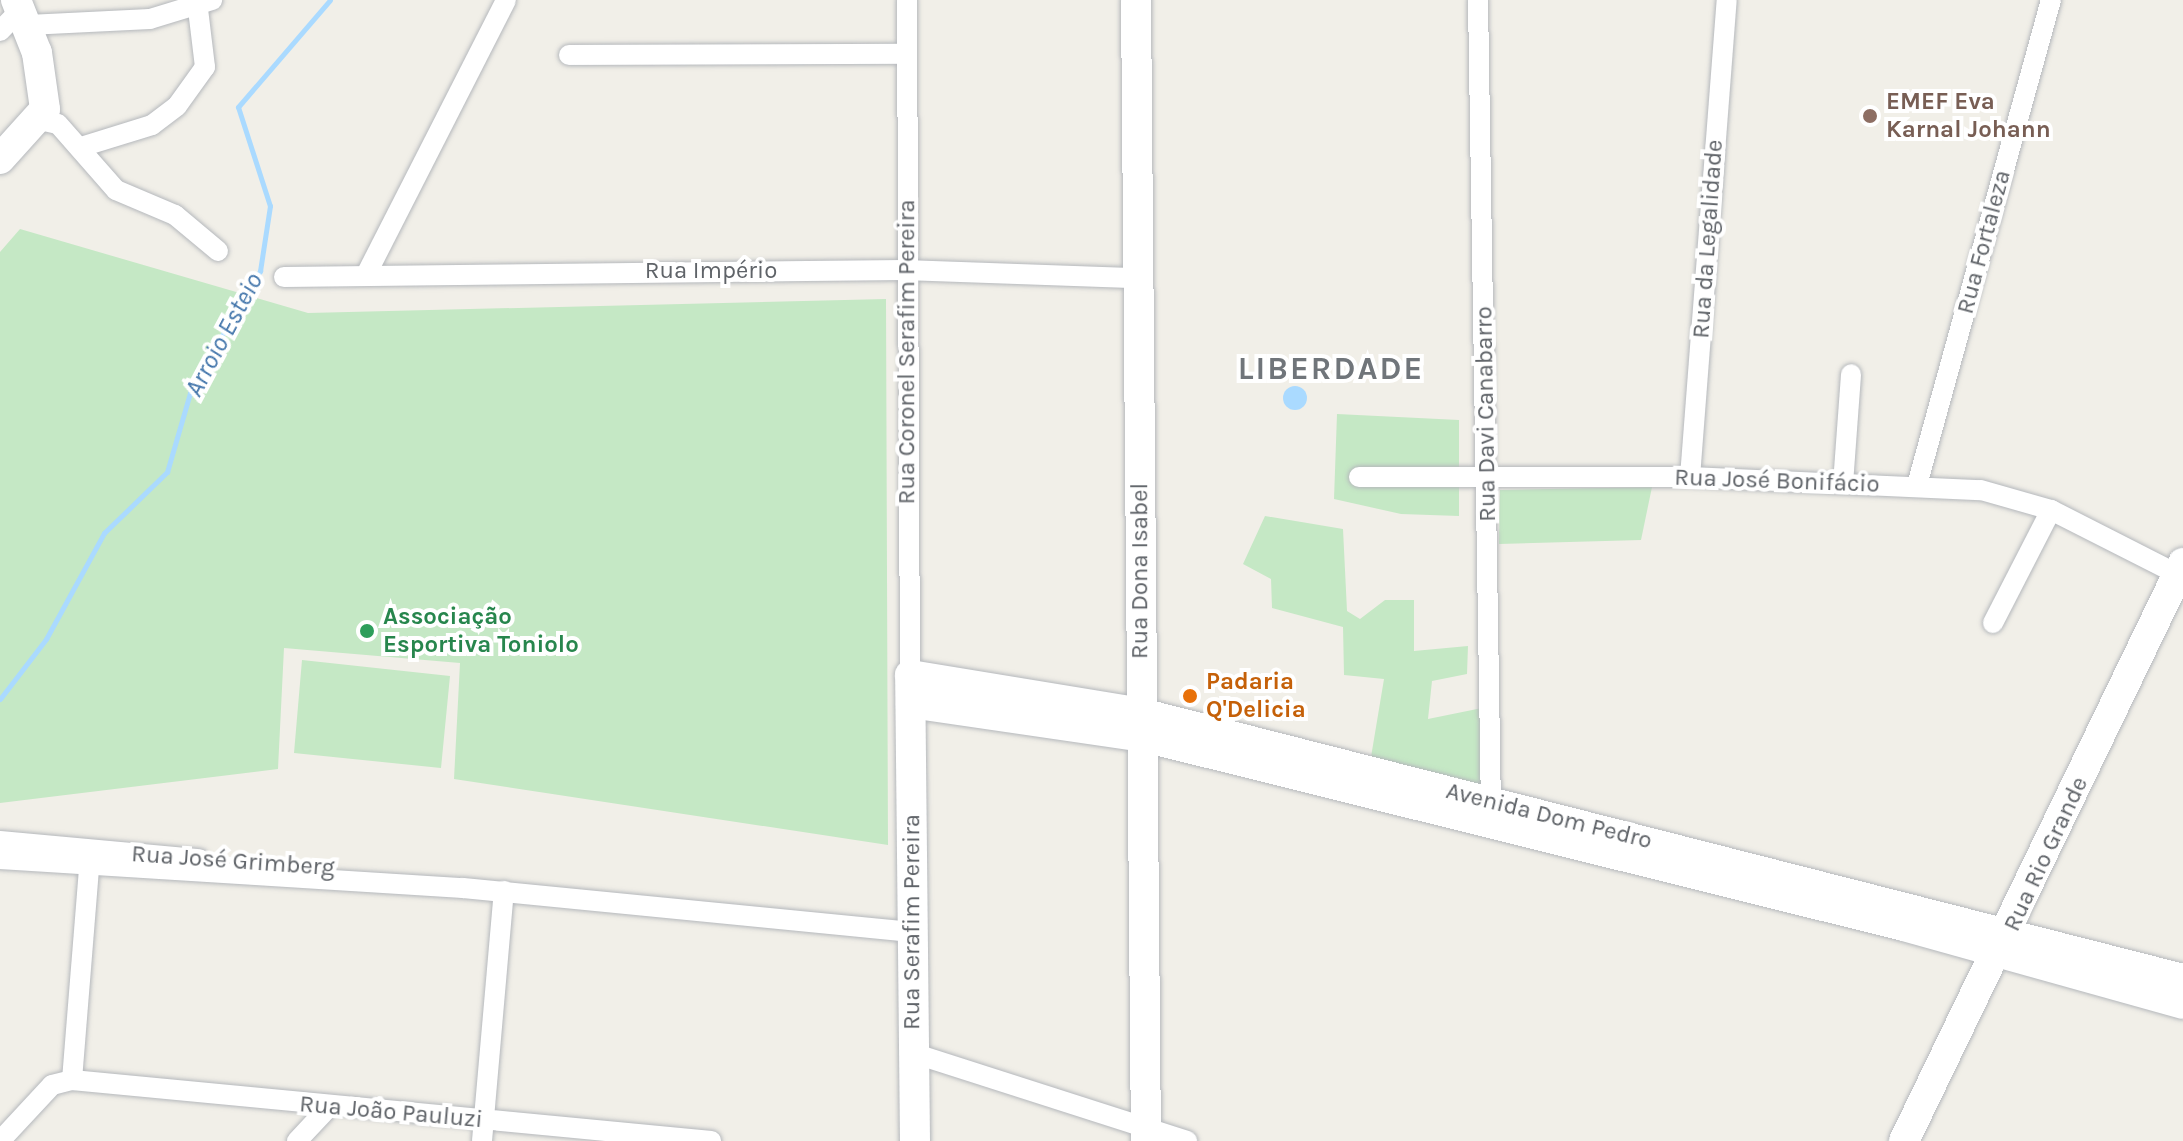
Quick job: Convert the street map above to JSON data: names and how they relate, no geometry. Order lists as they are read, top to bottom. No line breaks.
{"streets":{"street":["Rua da Legalidade","Rua Fortaleza","Rua Império","Rua Coronel Serafim Pereira","Rua Davi Canabarro","Rua José Bonifácio","Rua Dona Isabel","Avenida Dom Pedro","Rua Rio Grande","Rua José Grimberg","Rua Serafim Pereira","Rua João Pauluzi"]},"crossings":[["Rua da Legalidade","Rua José Bonifácio"],["Rua Fortaleza","Rua José Bonifácio"],["Rua Império","Rua Coronel Serafim Pereira"],["Rua Império","Rua Dona Isabel"],["Rua Coronel Serafim Pereira","Avenida Dom Pedro"],["Rua Coronel Serafim Pereira","Rua Serafim Pereira"],["Rua Davi Canabarro","Rua José Bonifácio"],["Rua Davi Canabarro","Avenida Dom Pedro"],["Rua José Bonifácio","Rua Rio Grande"],["Rua Dona Isabel","Avenida Dom Pedro"],["Avenida Dom Pedro","Rua Rio Grande"],["Avenida Dom Pedro","Rua Serafim Pereira"],["Rua José Grimberg","Rua Serafim Pereira"]],"districts":["LIBERDADE"],"water":["Arroio Esteio"],"places":["EMEF Eva Karnal Johann","Associação Esportiva Toniolo","Padaria Q'Delicia"]}
